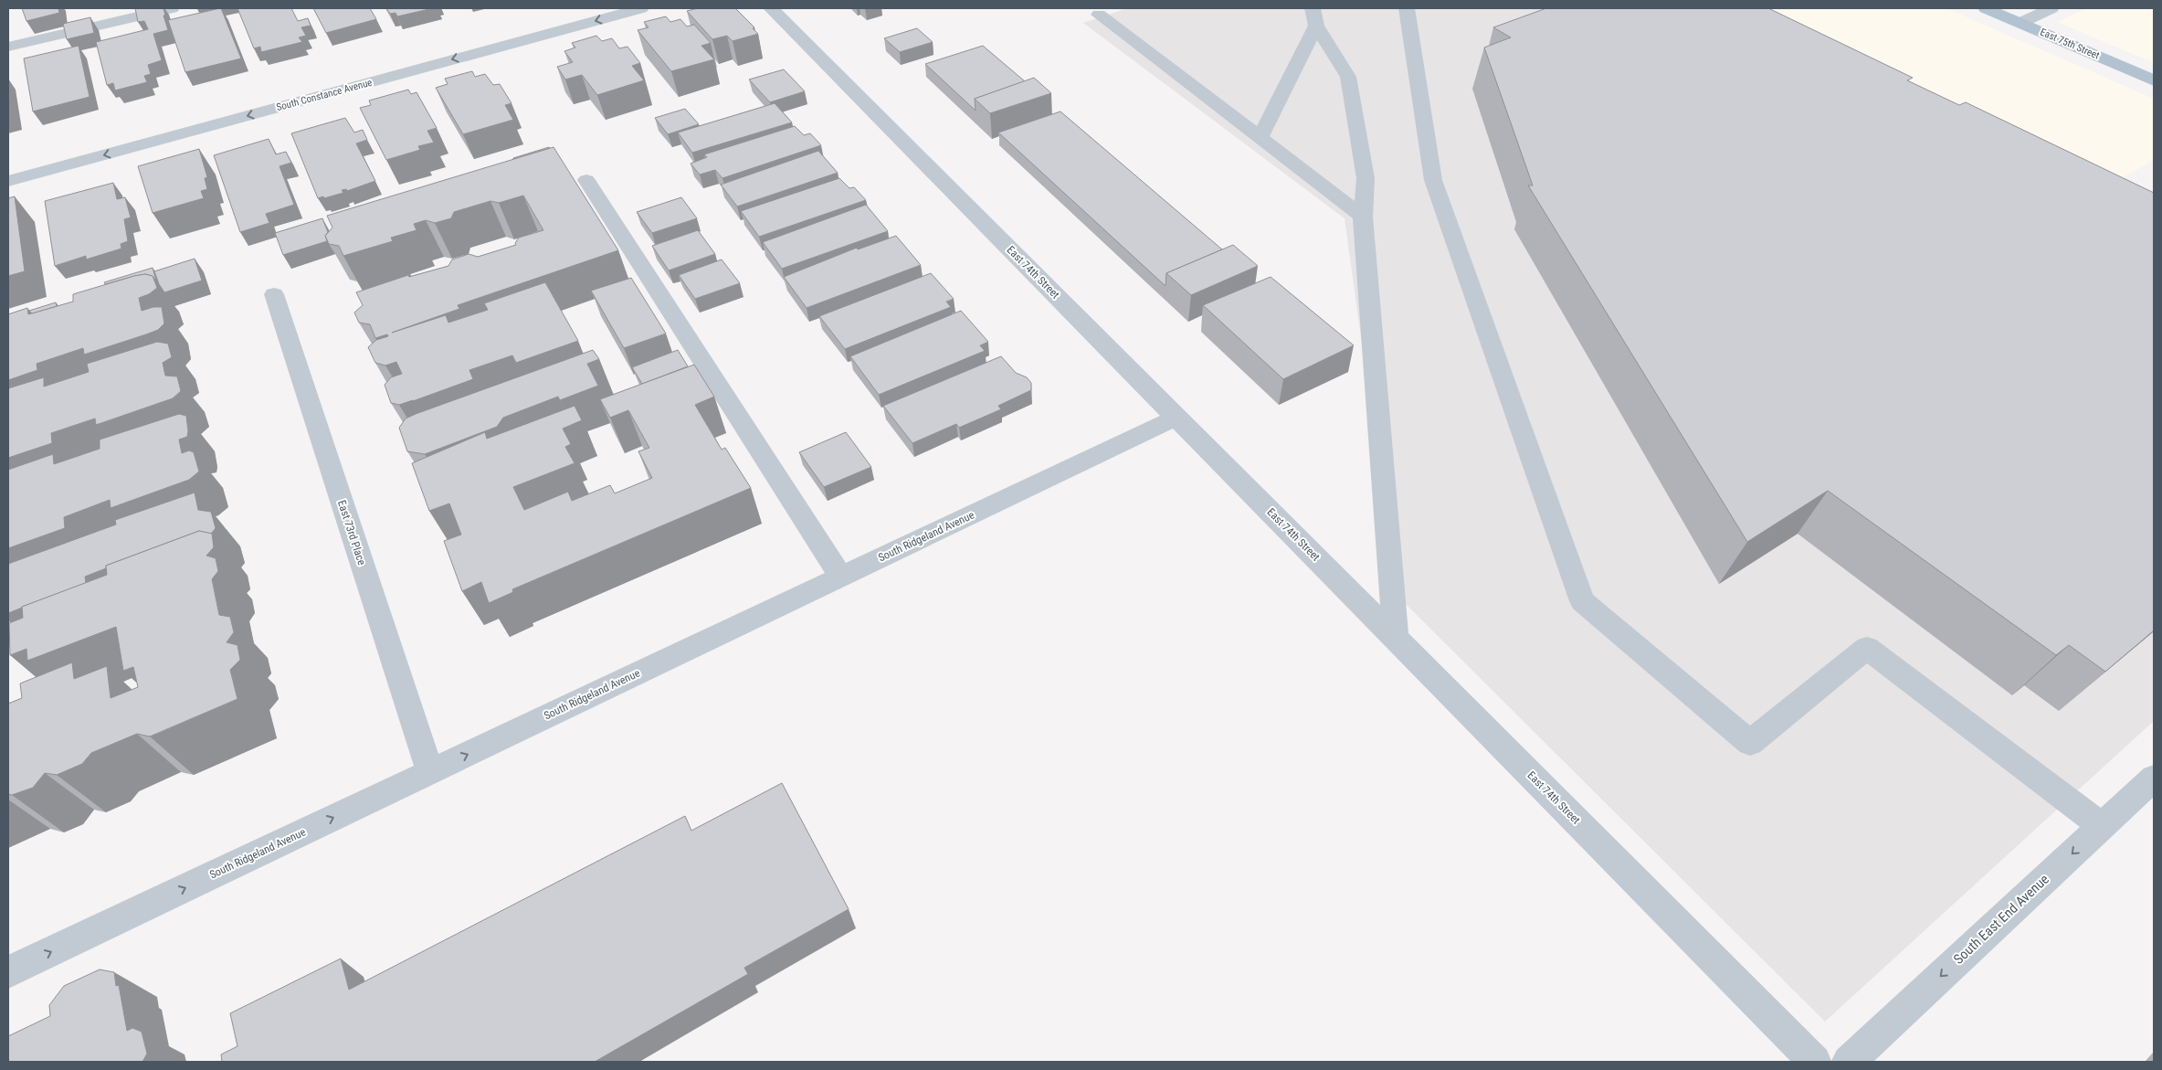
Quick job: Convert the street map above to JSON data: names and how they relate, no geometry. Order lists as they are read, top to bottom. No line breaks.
{"streets":{"main road":["East 75th Street"],"street":["South Constance Avenue","East 74th Street","East 73rd Place","South Ridgeland Avenue","South East End Avenue"]},"crossings":[["East 74th Street","South Ridgeland Avenue"],["East 73rd Place","South Ridgeland Avenue"]],"one_way":["South Constance Avenue","South Ridgeland Avenue","South East End Avenue"]}
